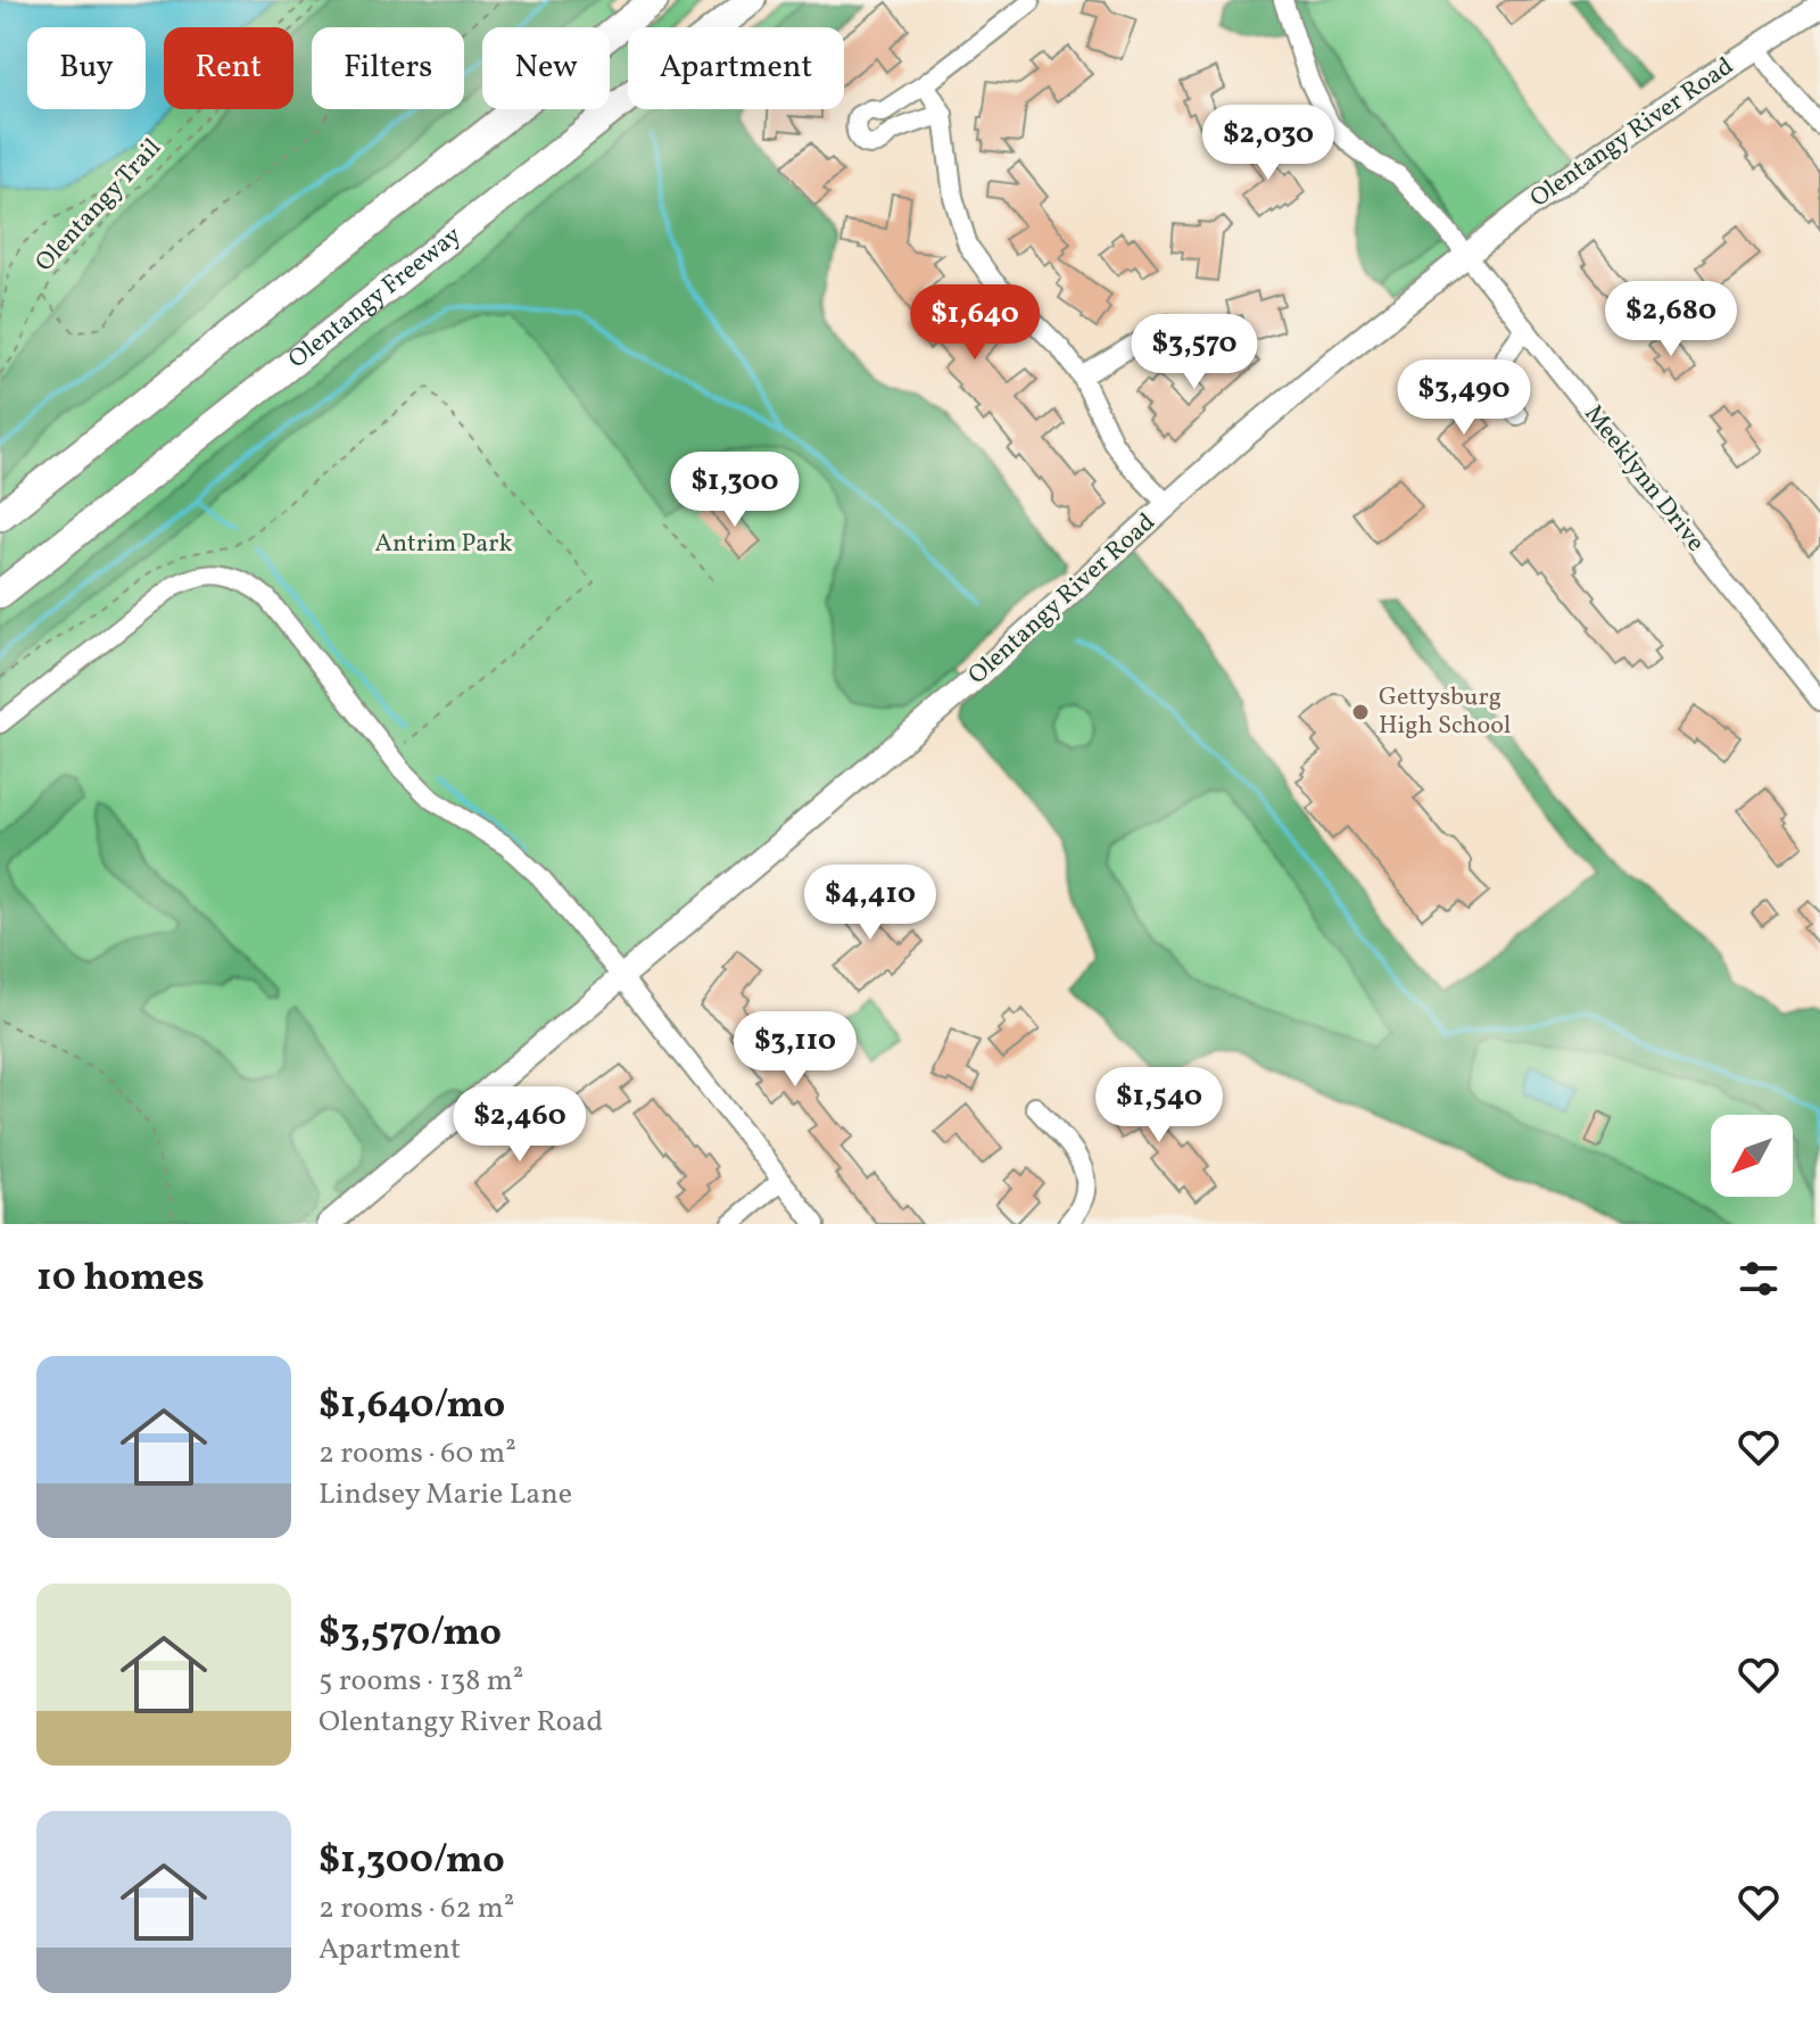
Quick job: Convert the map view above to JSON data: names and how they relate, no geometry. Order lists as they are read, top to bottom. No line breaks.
{"streets":{"highway":["Olentangy Freeway"],"main road":["Olentangy River Road"],"street":["Meeklynn Drive"],"path":["Olentangy Trail"]},"crossings":[["Olentangy River Road","Meeklynn Drive"]],"parks":["Antrim Park"],"places":["Gettysburg High School"],"north":"bottom left","page":{"chip":["Buy","Rent","Filters","New","Apartment"],"price":["$2,030","$2,680","$1,640","$3,570","$3,490","$1,300","$4,410","$3,110","$1,540","$2,460"],"heading":"10 homes","list":[{"name":"$1,640/mo","note":"2 rooms · 60 m² · Lindsey Marie Lane"},{"name":"$3,570/mo","note":"5 rooms · 138 m² · Olentangy River Road"},{"name":"$1,300/mo","note":"2 rooms · 62 m² · Apartment"}]}}
